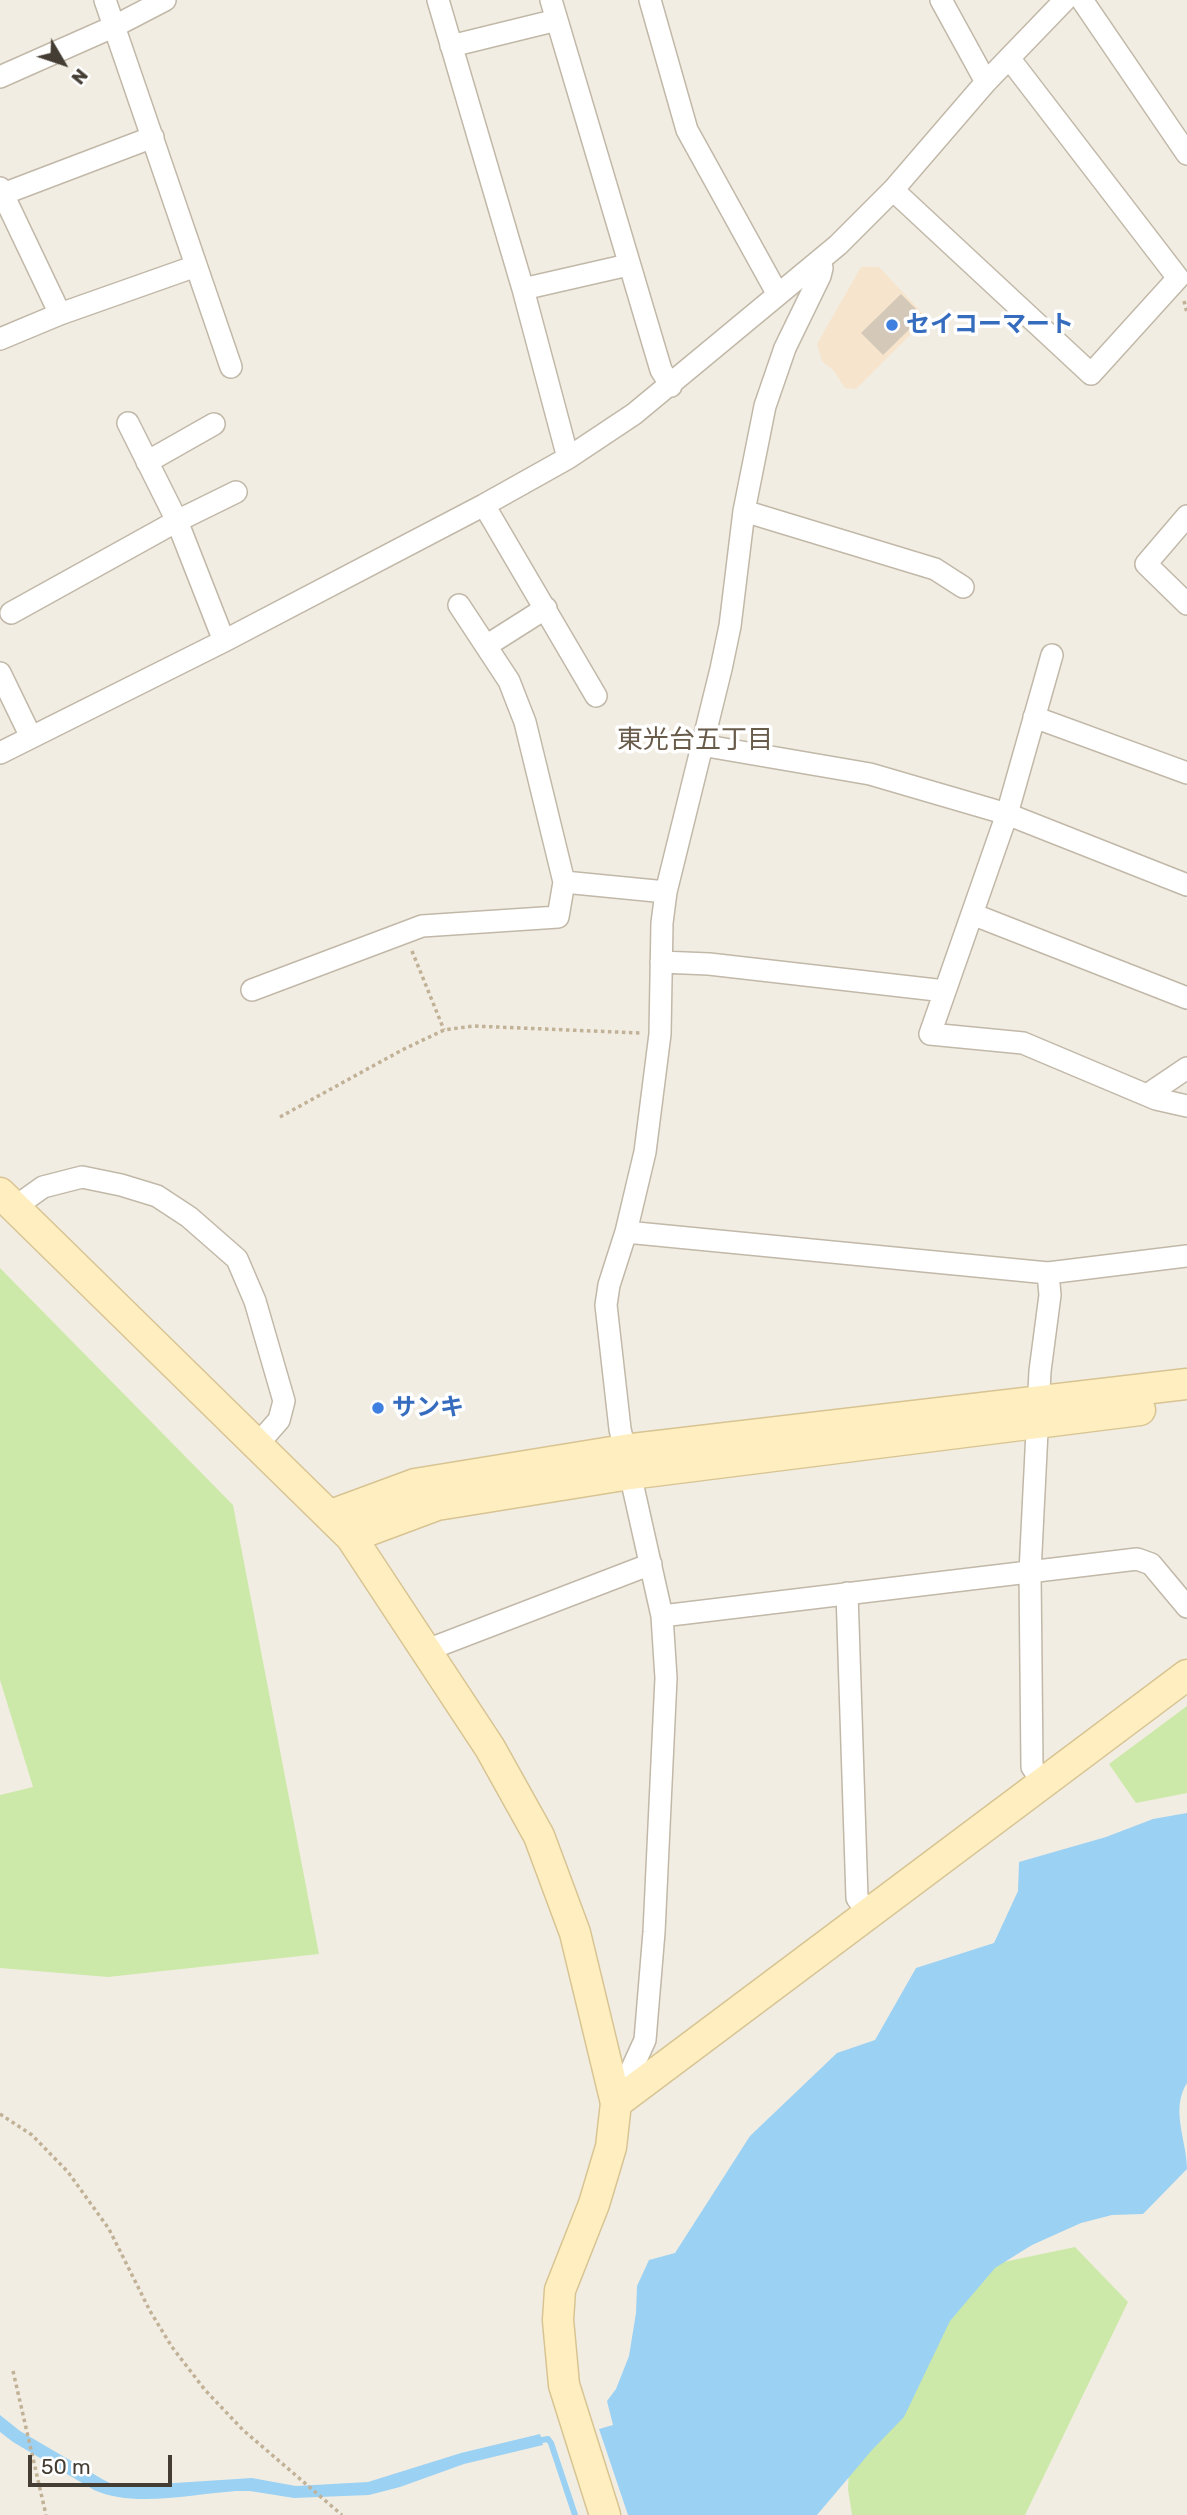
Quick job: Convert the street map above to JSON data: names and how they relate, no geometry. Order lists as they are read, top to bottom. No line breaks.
{"districts":["東光台五丁目"],"places":["セイコーマート","サンキ"],"scale_bar":"50 m","north":"bottom right"}
